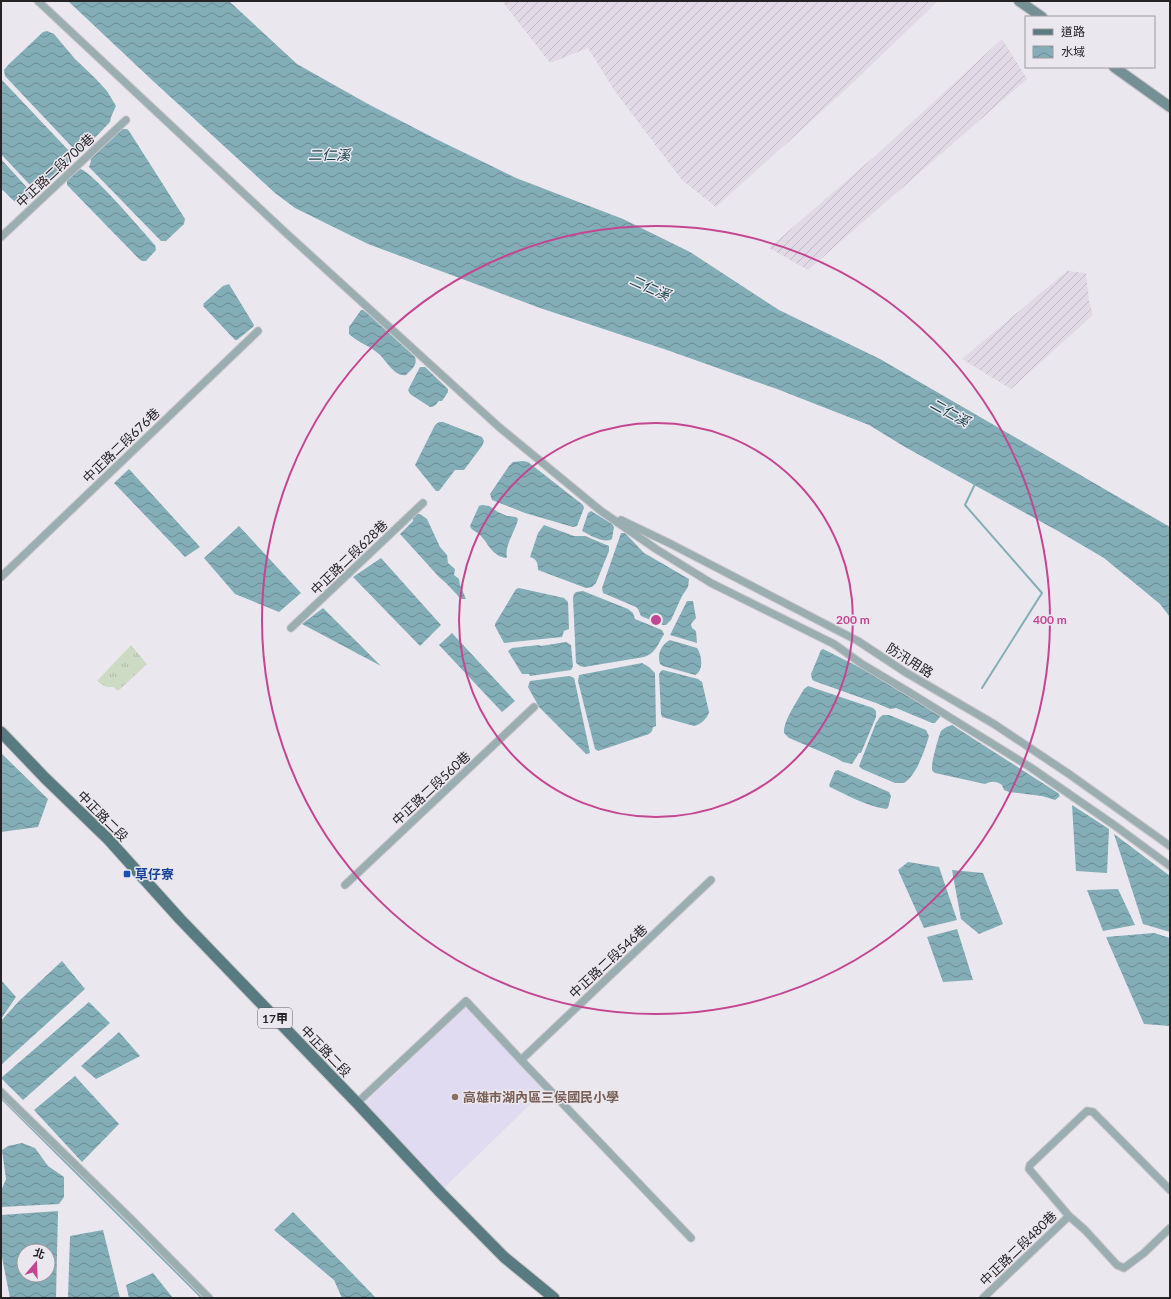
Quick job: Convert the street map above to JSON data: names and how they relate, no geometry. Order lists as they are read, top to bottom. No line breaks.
{"streets":{"main road":["中正路二段","17甲"],"street":["中正路二段700巷","中正路二段676巷","中正路二段628巷","防汛用路","中正路二段560巷","中正路二段546巷","中正路二段480巷"]},"water":["二仁溪"],"places":{"transit":["草仔寮"],"other":["高雄市湖內區三侯國民小學"]},"legend":["道路","水域"],"north":"top","rings":["200 m","400 m"]}
